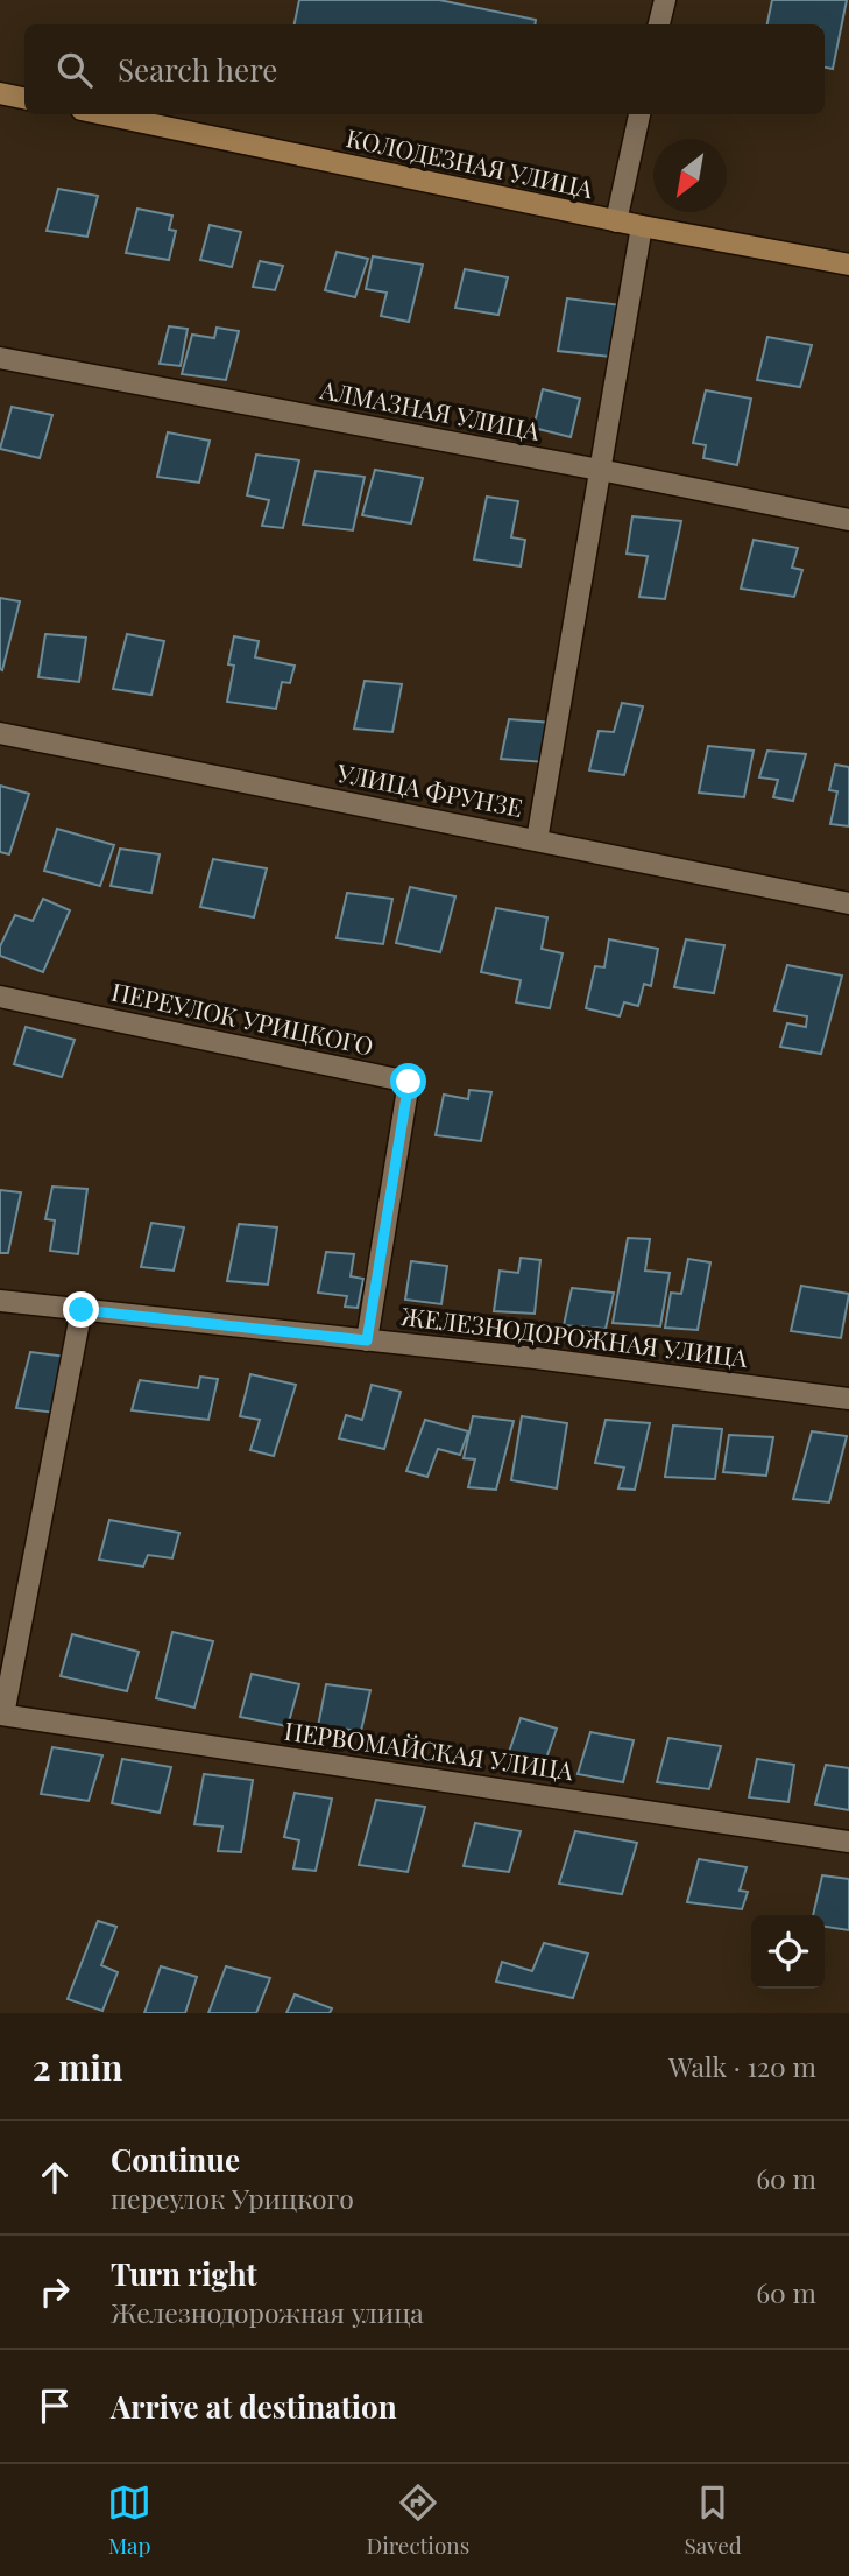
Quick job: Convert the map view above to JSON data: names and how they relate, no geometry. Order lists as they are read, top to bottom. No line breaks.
{"streets":{"main road":["КОЛОДЕЗНАЯ УЛИЦА"],"street":["АЛМАЗНАЯ УЛИЦА","УЛИЦА ФРУНЗЕ","ПЕРЕУЛОК УРИЦКОГО","ЖЕЛЕЗНОДОРОЖНАЯ УЛИЦА","ПЕРВОМАЙСКАЯ УЛИЦА"]},"crossings":[["ПЕРЕУЛОК УРИЦКОГО","ЖЕЛЕЗНОДОРОЖНАЯ УЛИЦА"]],"north":"bottom left","page":{"search":"Search here","heading":["2 min","Walk · 120 m"],"list":[["Continue","переулок Урицкого","60 m"],["Turn right","Железнодорожная улица","60 m"],"Arrive at destination"],"nav":["Map","Directions","Saved"]}}
